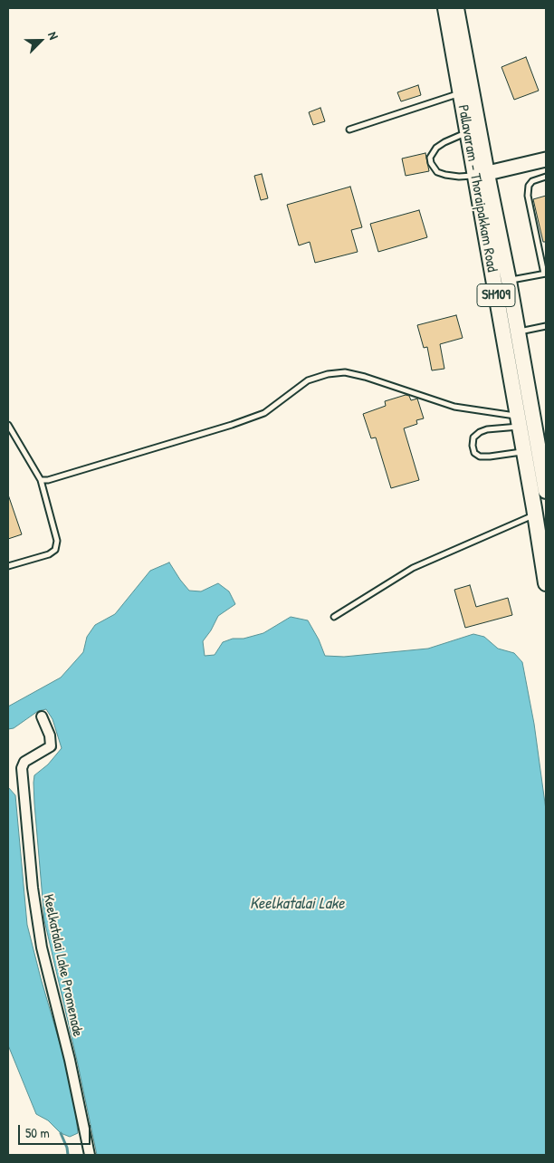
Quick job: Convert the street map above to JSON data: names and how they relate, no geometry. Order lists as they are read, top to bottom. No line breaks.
{"streets":{"main road":["Pallavaram - Thoraipakkam Road","SH109"],"street":["Keelkatalai Lake Promenade"]},"water":["Keelkatalai Lake"],"scale_bar":"50 m","north":"top right"}
